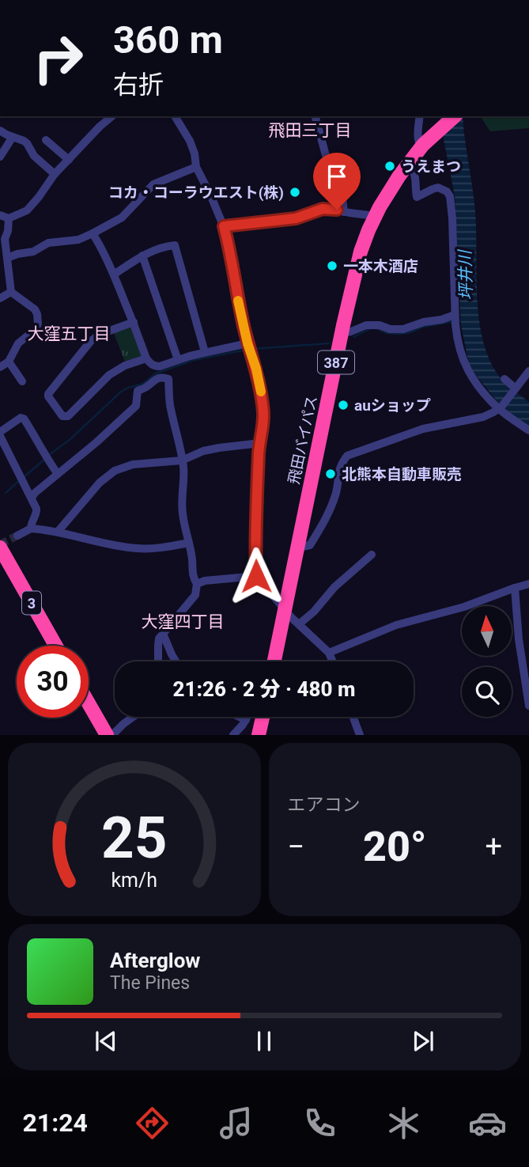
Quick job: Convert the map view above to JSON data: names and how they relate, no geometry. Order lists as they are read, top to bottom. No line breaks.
{"streets":{"highway":["387","飛田バイパス","3"]},"districts":["飛田三丁目","大窪五丁目","大窪四丁目"],"water":["坪井川"],"places":["うえまつ","コカ・コーラウエスト(株)","一本木酒店","auショップ","北熊本自動車販売"],"north":"top","page":{"turn":["360 m","右折"],"limit":"30","trip":"21:26 · 2 分 · 480 m","tile":"エアコン","heat":["−","20°","+"],"song":["Afterglow","The Pines"],"tabs":"21:24","gauge":["25","km/h"]}}
